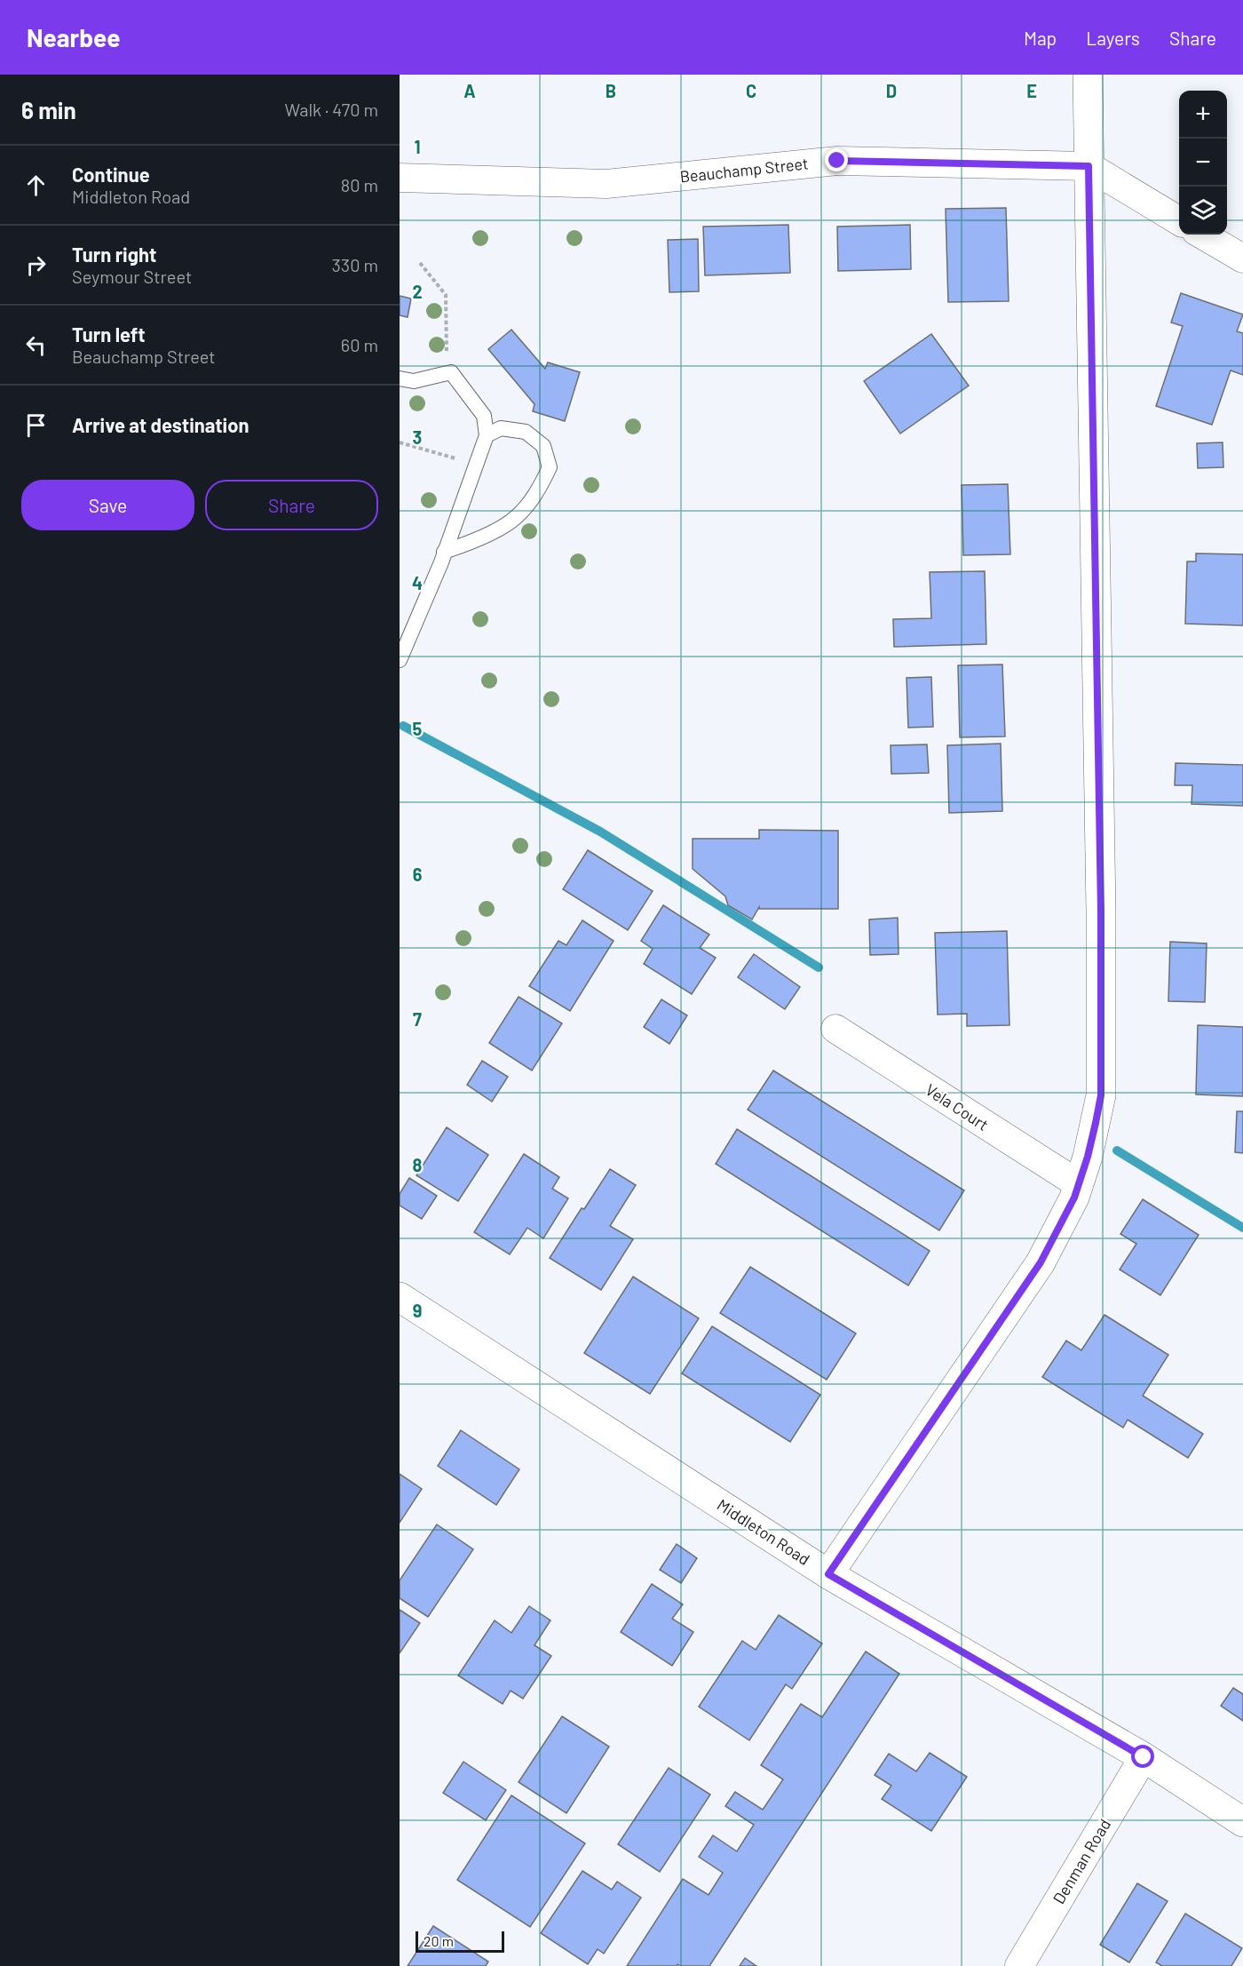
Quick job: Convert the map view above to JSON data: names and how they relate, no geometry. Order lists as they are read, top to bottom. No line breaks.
{"streets":{"street":["Beauchamp Street","Vela Court","Middleton Road","Denman Road"]},"crossings":[["Middleton Road","Denman Road"]],"scale_bar":"20 m","page":{"header":"Nearbee","nav":["Map","Layers","Share"],"heading":["6 min","Walk · 470 m"],"map_buttons":["+","−"],"list":[["Continue","Middleton Road","80 m"],["Turn right","Seymour Street","330 m"],["Turn left","Beauchamp Street","60 m"],"Arrive at destination"],"buttons":["Save","Share"],"scale":"20 m"},"grid":{"columns":["A","B","C","D","E"],"rows":["1","2","3","4","5","6","7","8","9"]}}
